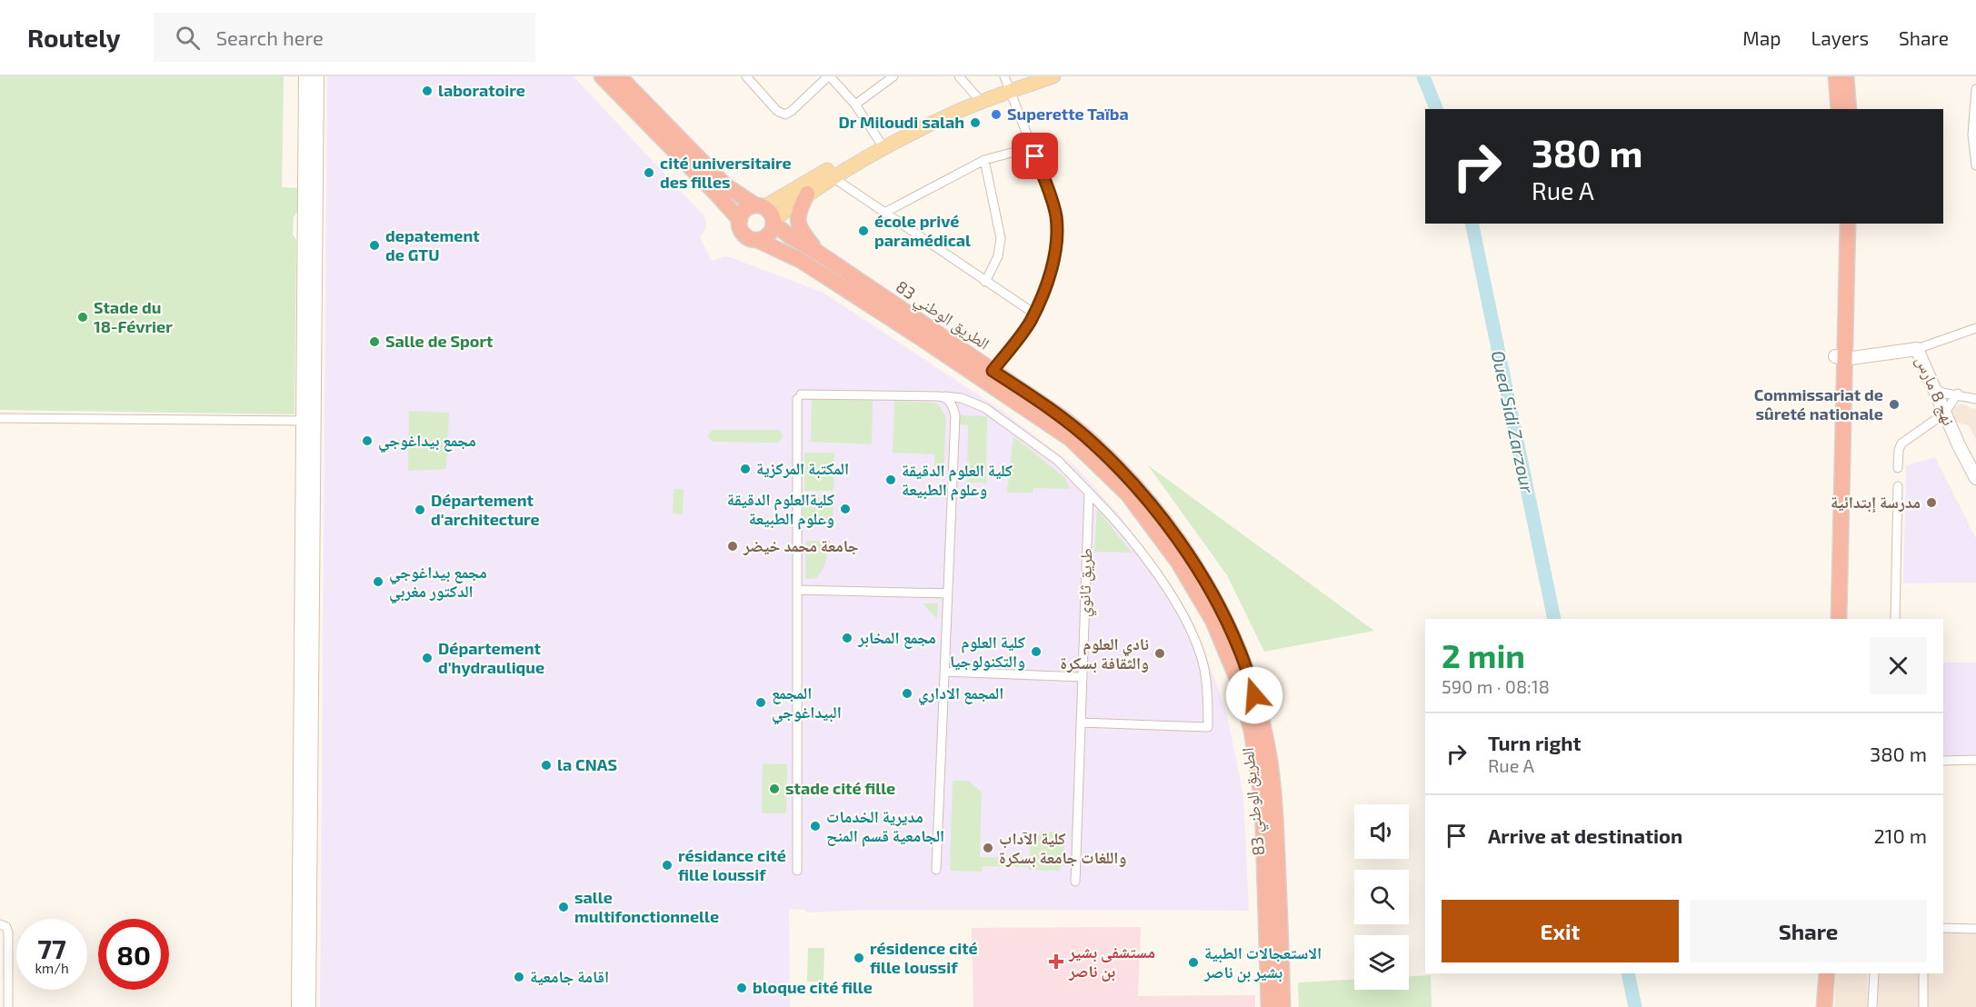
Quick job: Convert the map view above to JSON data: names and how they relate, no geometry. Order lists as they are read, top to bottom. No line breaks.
{"streets":{"highway":["الطريق الوطني 83"],"main road":["نهج 8 مارس"],"street":["طريق ثانوي"]},"water":["Oued Sidi Zarzour"],"places":{"other":["laboratoire","Superette Taïba","Dr Miloudi salah","cité universitaire des filles","école privé paramédical","depatement de GTU","Stade du 18-Février","Salle de Sport","Commissariat de sûreté nationale","مجمع بيداغوجي","المكتبة المركزية","كلية العلوم الدقيقة وعلوم الطبيعة","مدرسة إبتدائية","كليةالعلوم الدقيقة وعلوم الطبيعة","Département d'architecture","جامعة محمد خيضر","مجمع بيداغوجي الدكتور مغربي","مجمع المخابر","كلية العلوم والتكنولوجيا","نادي العلوم والثقافة بسكرة","Département d'hydraulique","المجمع الاداري","المجمع البيداغوجي","la CNAS","stade cité fille","مديرية الخدمات الجامعية قسم المنح","كلية الآداب واللغات جامعة بسكرة","résidance cité fille loussif","salle multifonctionnelle","résidence cité fille loussif","الاستعجالات الطبية بشير بن ناصر","اقامة جامعية","bloque cité fille"],"health":["مستشفى بشير بن ناصر"]},"page":{"header":"Routely","search":"Search here","nav":["Map","Layers","Share"],"turn":["380 m","Rue A"],"heading":["2 min","590 m · 08:18"],"list":[{"name":"Turn right","note":"Rue A","value":"380 m"},{"name":"Arrive at destination","value":"210 m"}],"buttons":["Exit","Share"],"speed":"77 km/h","limit":"80"}}
